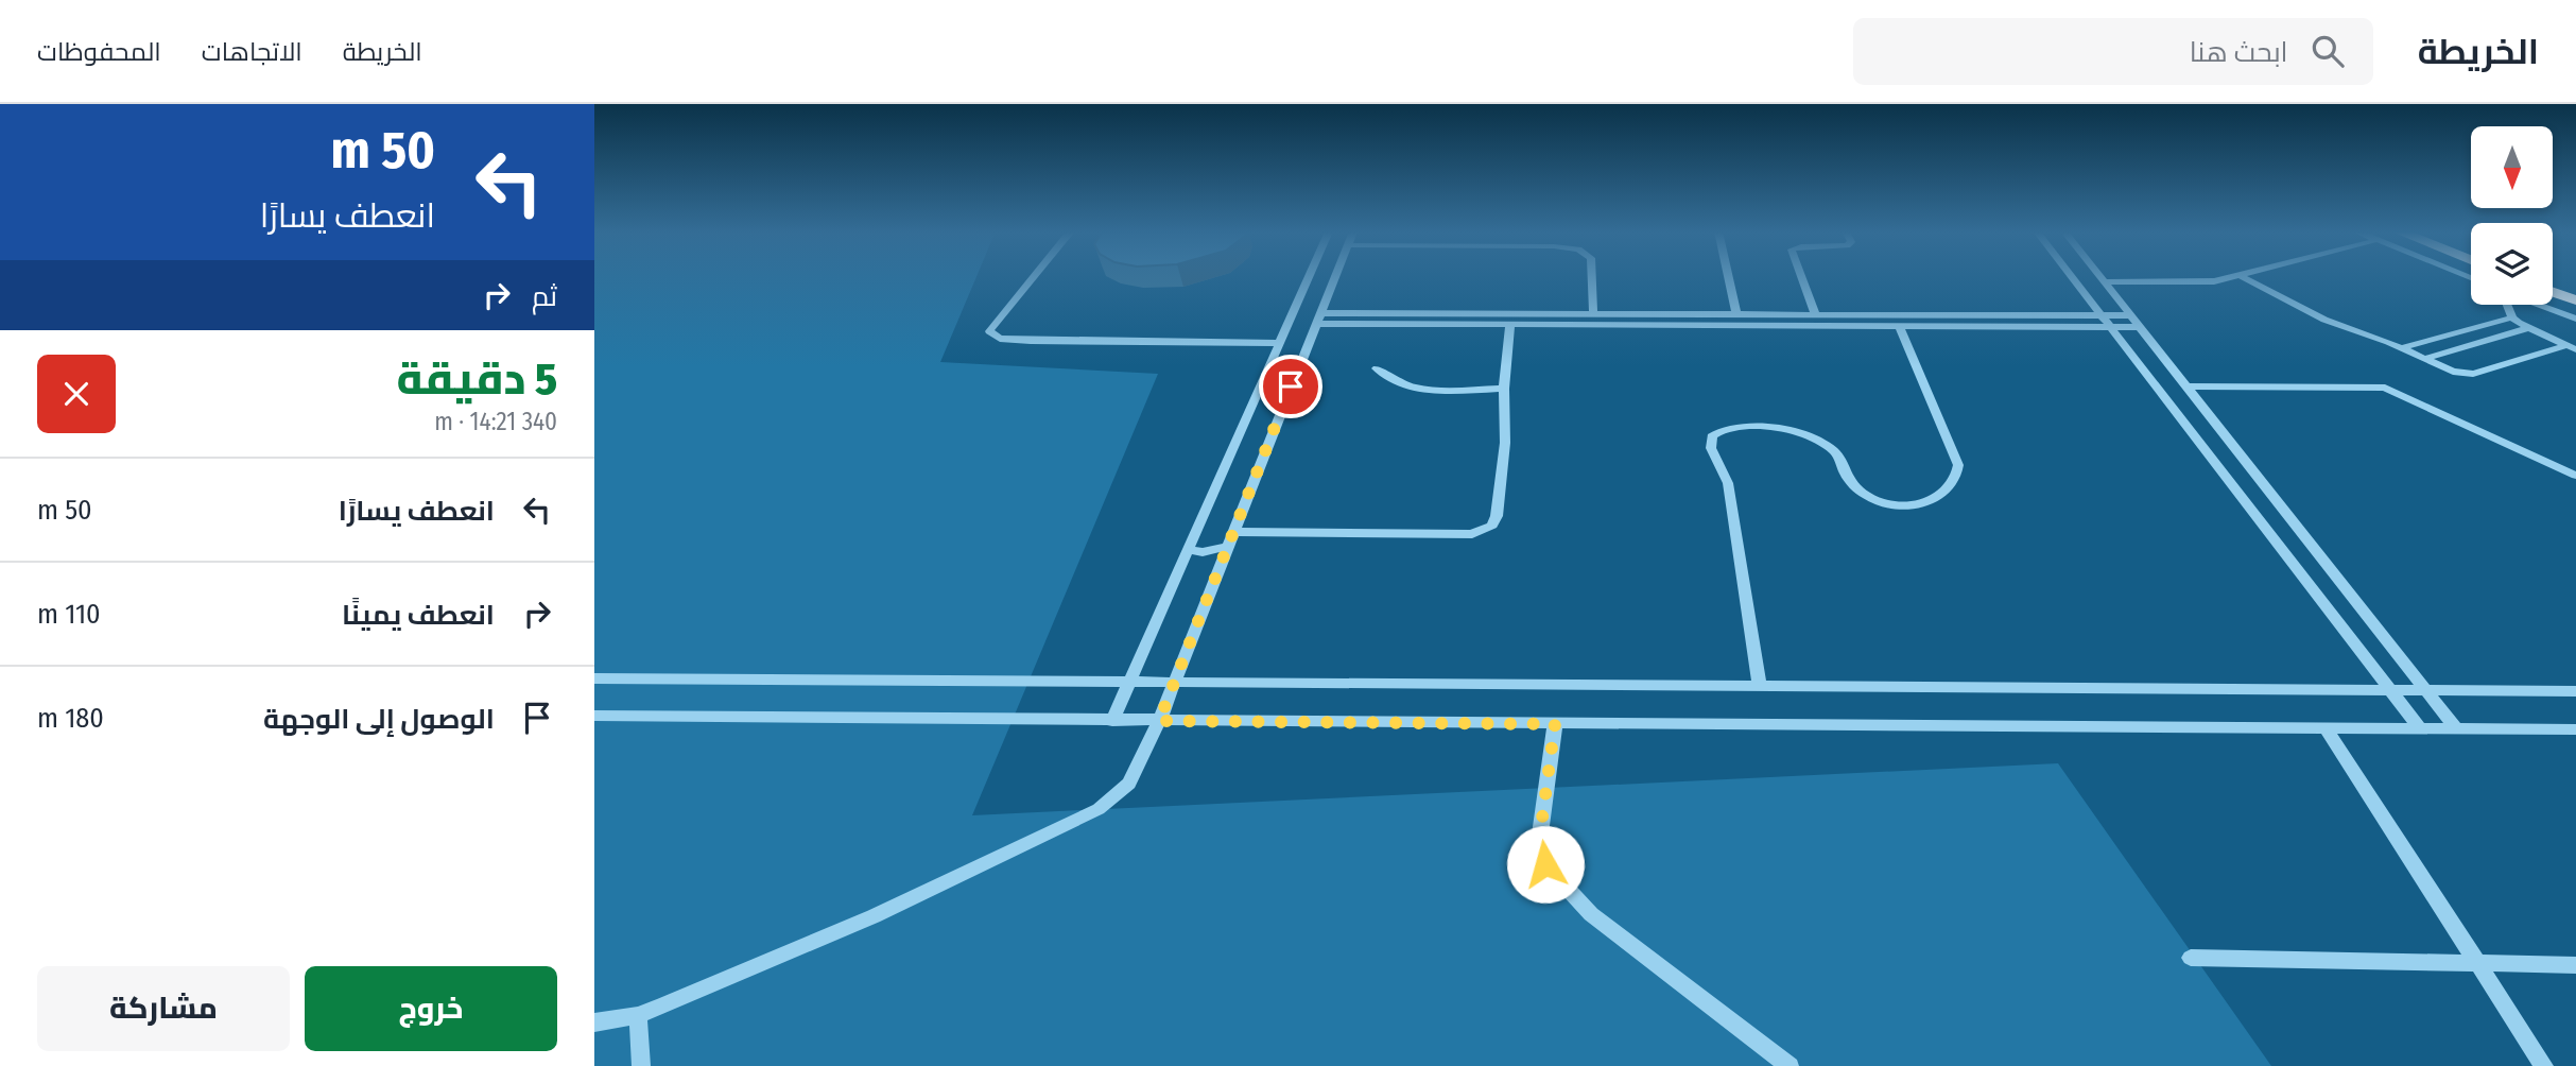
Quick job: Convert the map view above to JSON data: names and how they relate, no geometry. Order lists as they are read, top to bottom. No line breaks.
{"north":"bottom","page":{"header":"الخريطة","search":"ابحث هنا","nav":["الخريطة","الاتجاهات","المحفوظات"],"turn":["50 m","انعطف يسارًا"],"then":"ثم","heading":["5 دقيقة","340 m · 14:21"],"list":[{"name":"انعطف يسارًا","value":"50 m"},{"name":"انعطف يمينًا","value":"110 m"},{"name":"الوصول إلى الوجهة","value":"180 m"}],"buttons":["خروج","مشاركة"]}}
